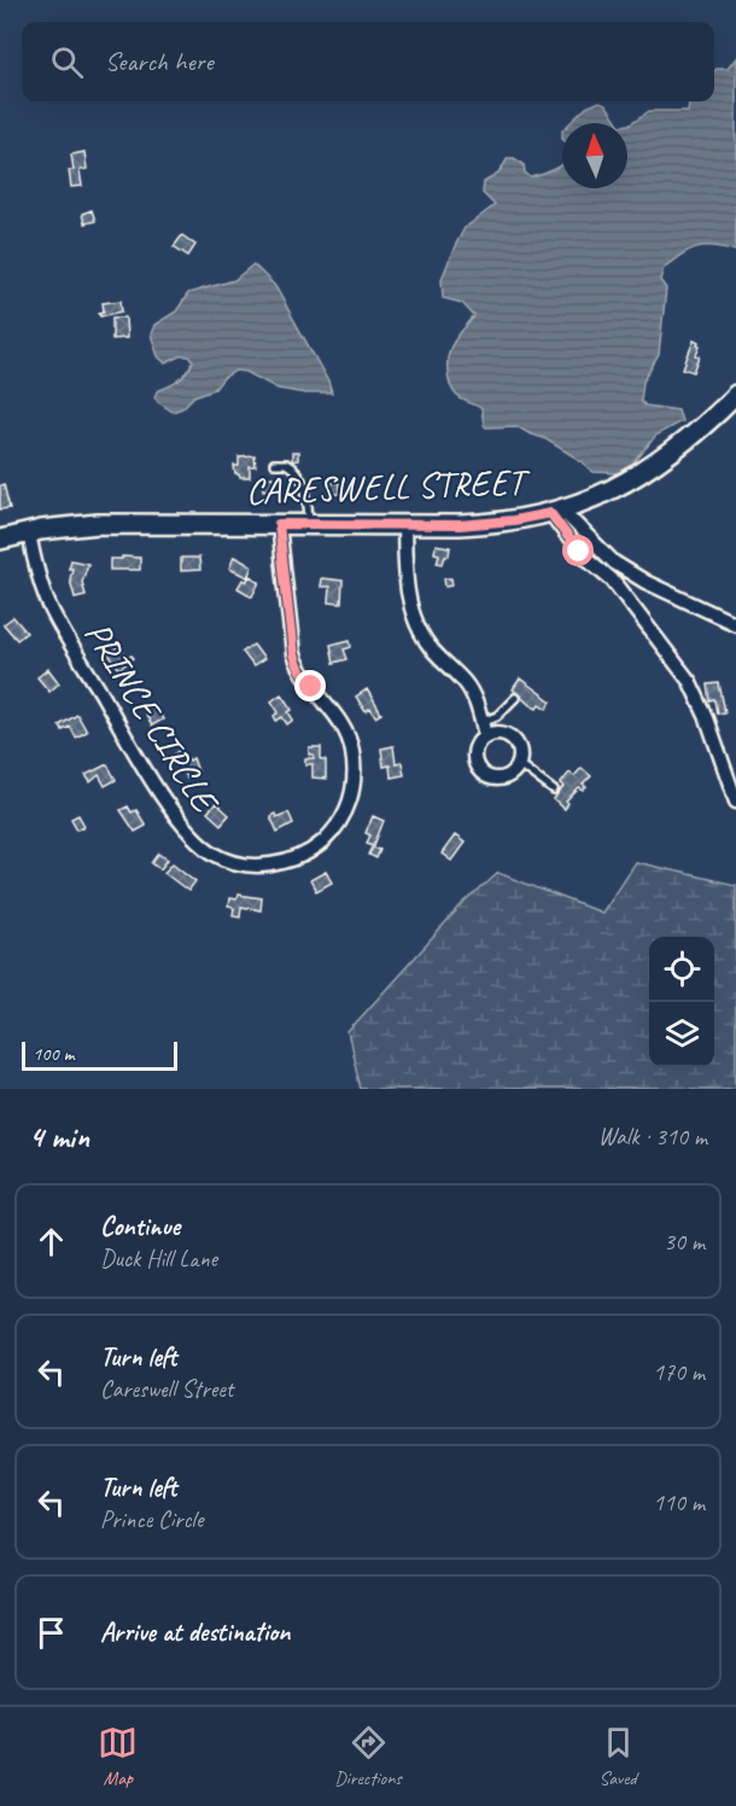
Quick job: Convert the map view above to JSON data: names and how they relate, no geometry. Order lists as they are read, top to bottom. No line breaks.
{"streets":{"main road":["CARESWELL STREET"],"street":["PRINCE CIRCLE"]},"crossings":[["CARESWELL STREET","PRINCE CIRCLE"]],"scale_bar":"100 m","north":"top","page":{"search":"Search here","scale":"100 m","heading":["4 min","Walk · 310 m"],"list":[["Continue","Duck Hill Lane","30 m"],["Turn left","Careswell Street","170 m"],["Turn left","Prince Circle","110 m"],"Arrive at destination"],"nav":["Map","Directions","Saved"]}}
